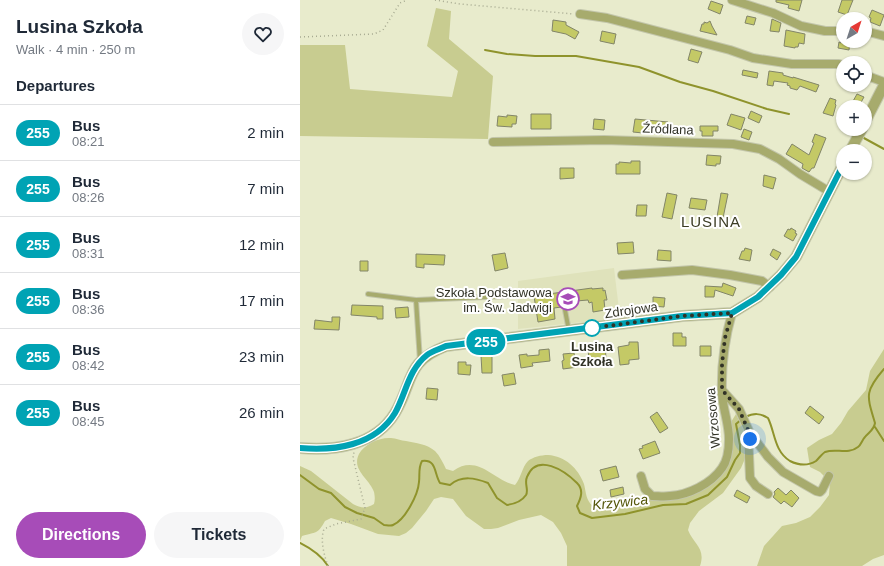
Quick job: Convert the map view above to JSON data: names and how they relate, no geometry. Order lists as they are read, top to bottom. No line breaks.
{"streets":{"street":["Źródlana","Zdrojowa","Wrzosowa"]},"crossings":[["Źródlana","Zdrojowa"],["Zdrojowa","Wrzosowa"]],"districts":["LUSINA"],"water":["Krzywica"],"places":{"school or university":["Szkoła Podstawowa im. Św. Jadwigi"],"other":["Lusina Szkoła"]},"lines":["bus line 255"],"north":"top right","page":{"heading":[["Lusina Szkoła","Walk · 4 min · 250 m"],"Departures"],"on_map":"255","map_buttons":["+","−"],"list":[{"mark":"255","name":"Bus","note":"08:21","value":"2 min"},{"mark":"255","name":"Bus","note":"08:26","value":"7 min"},{"mark":"255","name":"Bus","note":"08:31","value":"12 min"},{"mark":"255","name":"Bus","note":"08:36","value":"17 min"},{"mark":"255","name":"Bus","note":"08:42","value":"23 min"},{"mark":"255","name":"Bus","note":"08:45","value":"26 min"}],"buttons":["Directions","Tickets"]}}
